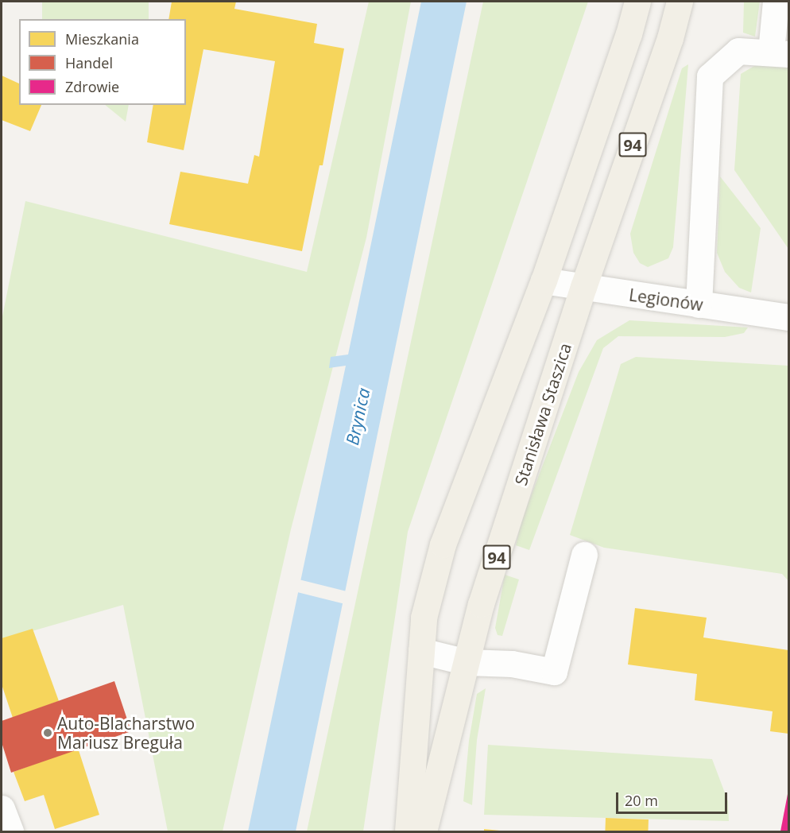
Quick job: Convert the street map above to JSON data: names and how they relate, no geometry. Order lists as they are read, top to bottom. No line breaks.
{"streets":{"main road":["94","Stanisława Staszica"],"street":["Legionów"]},"crossings":[["94","Legionów"],["Legionów","Stanisława Staszica"]],"water":["Brynica"],"places":["Auto-Blacharstwo Mariusz Breguła"],"legend":["Mieszkania","Handel","Zdrowie"],"scale_bar":"20 m"}
